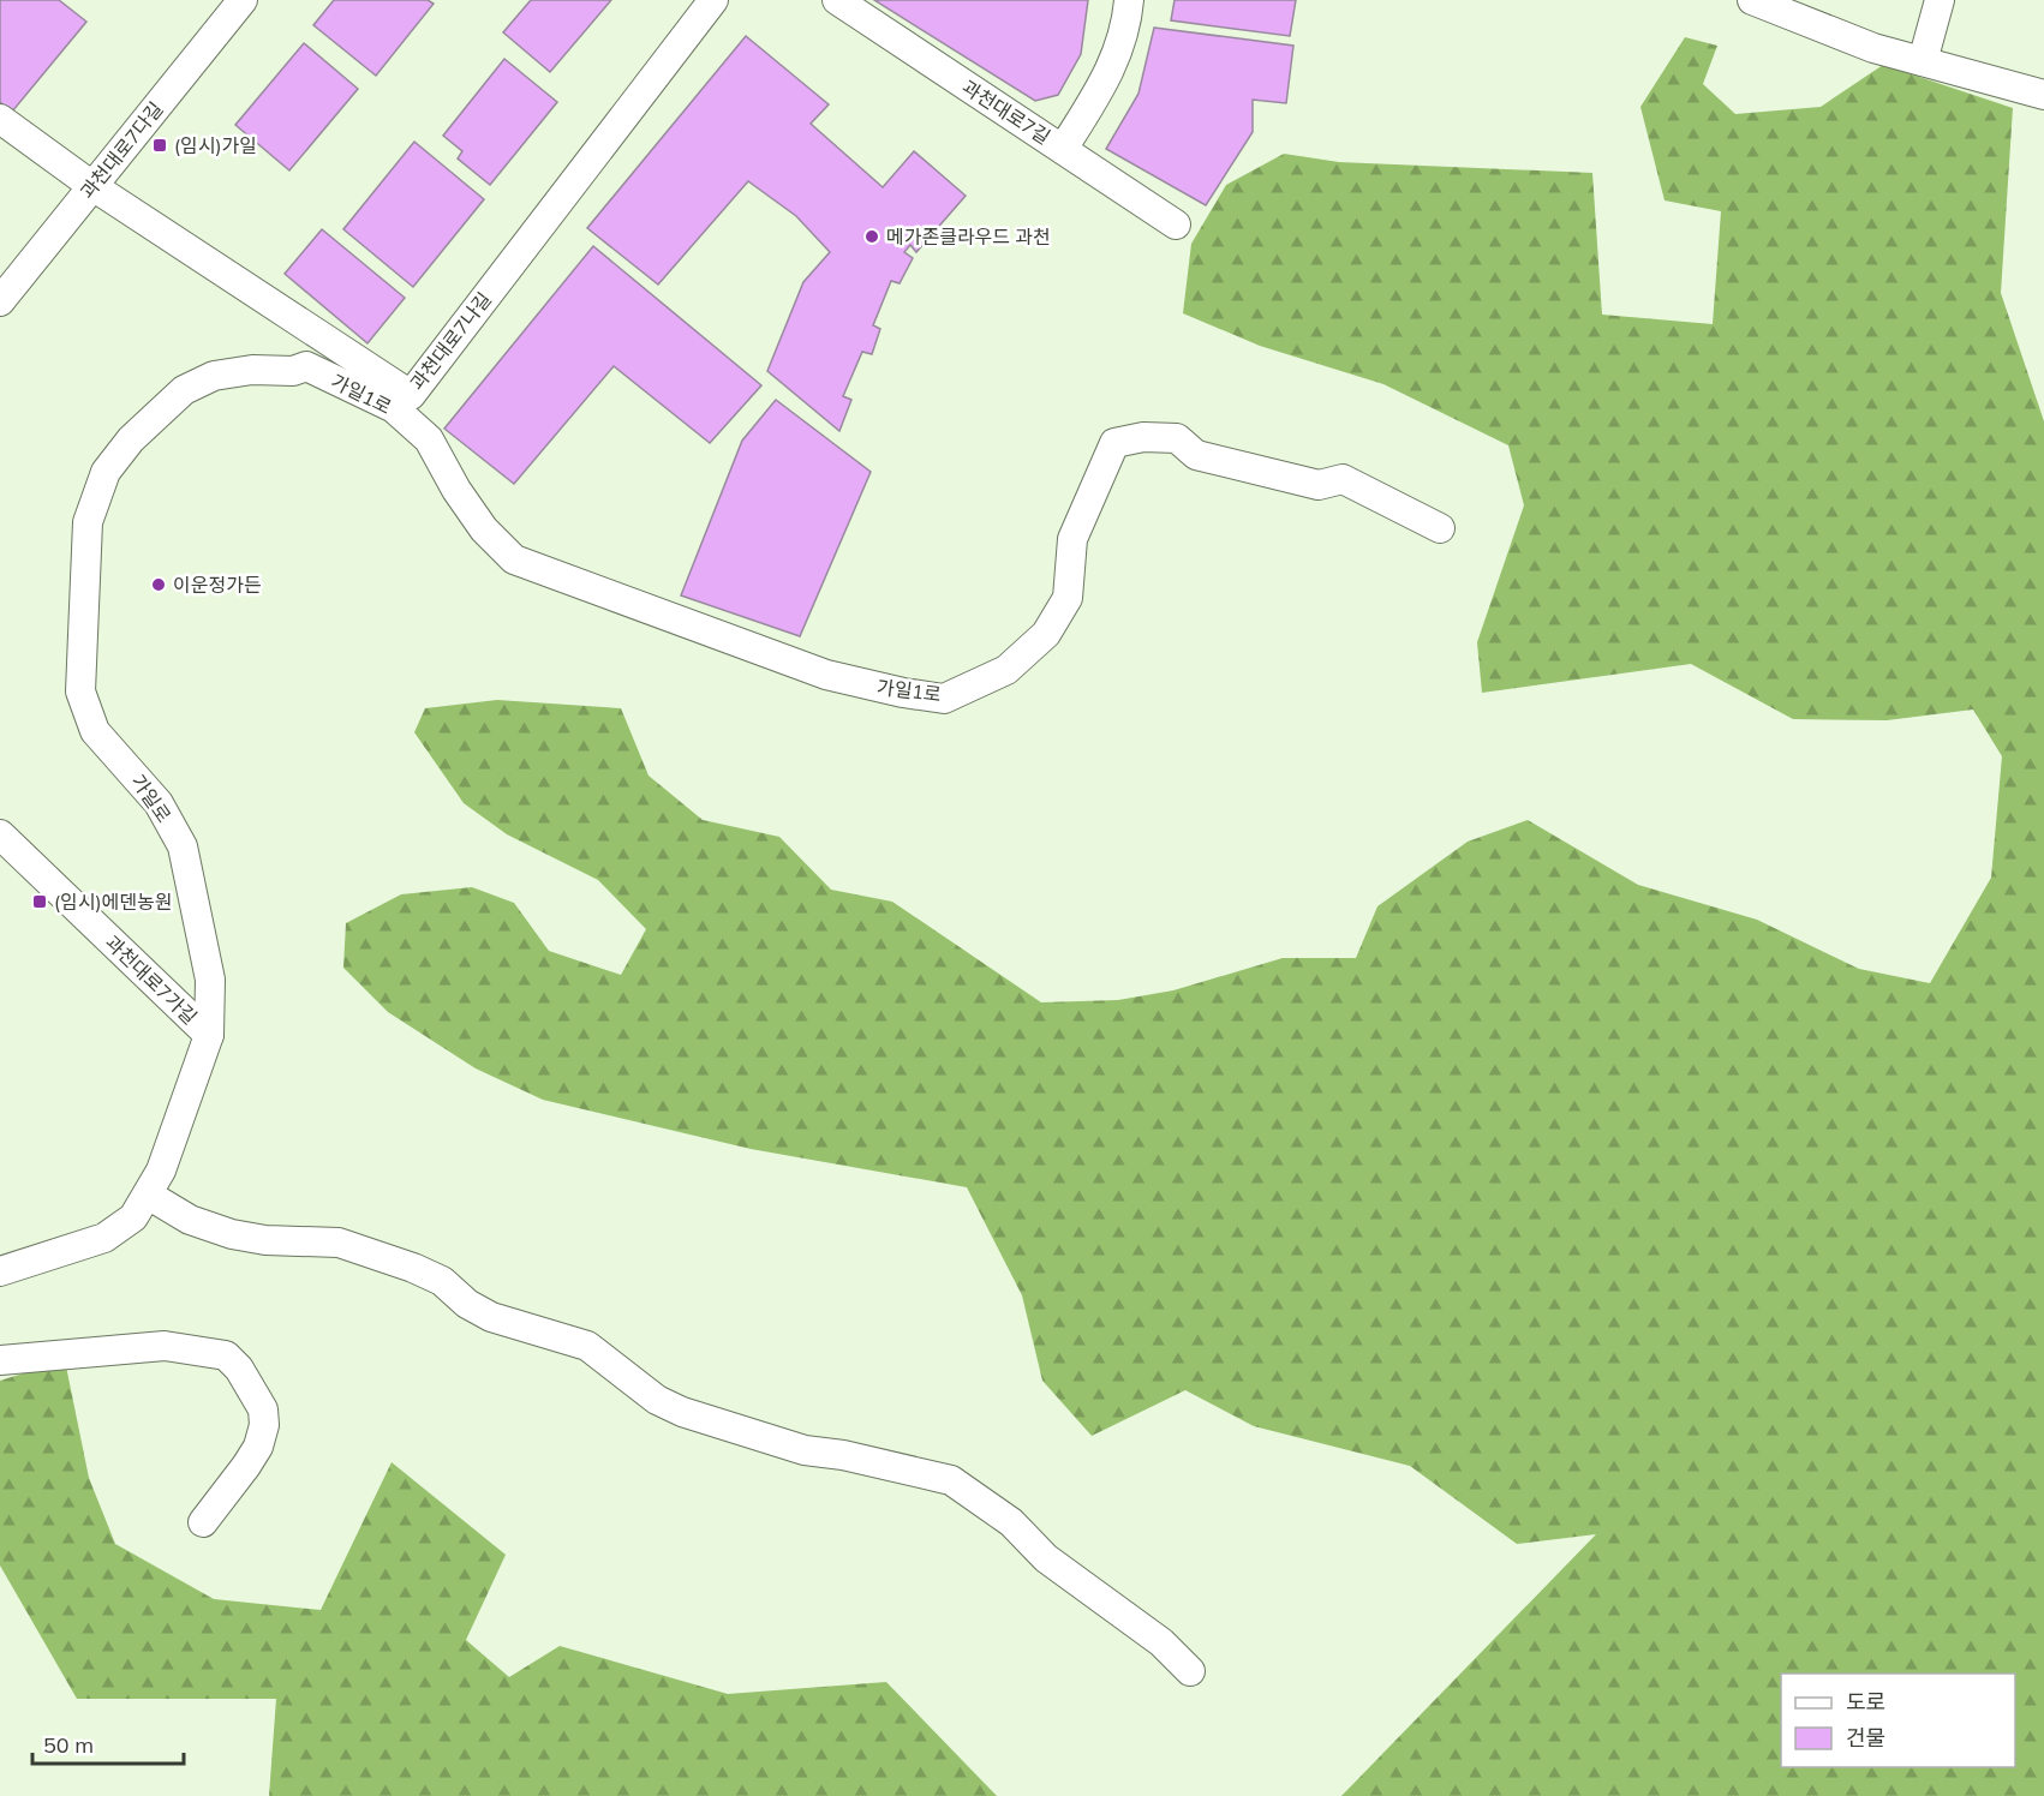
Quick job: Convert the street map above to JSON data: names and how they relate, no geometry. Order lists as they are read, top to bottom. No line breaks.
{"streets":{"street":["과천대로7길","과천대로7다길","과천대로7나길","가일1로","가일로","과천대로7가길"]},"crossings":[["과천대로7다길","과천대로7나길"],["가일1로","가일로"],["가일로","과천대로7가길"]],"places":{"transit":["(임시)가일","(임시)에덴농원"],"other":["메가존클라우드 과천","이운정가든"]},"legend":["도로","건물"],"scale_bar":"50 m"}
